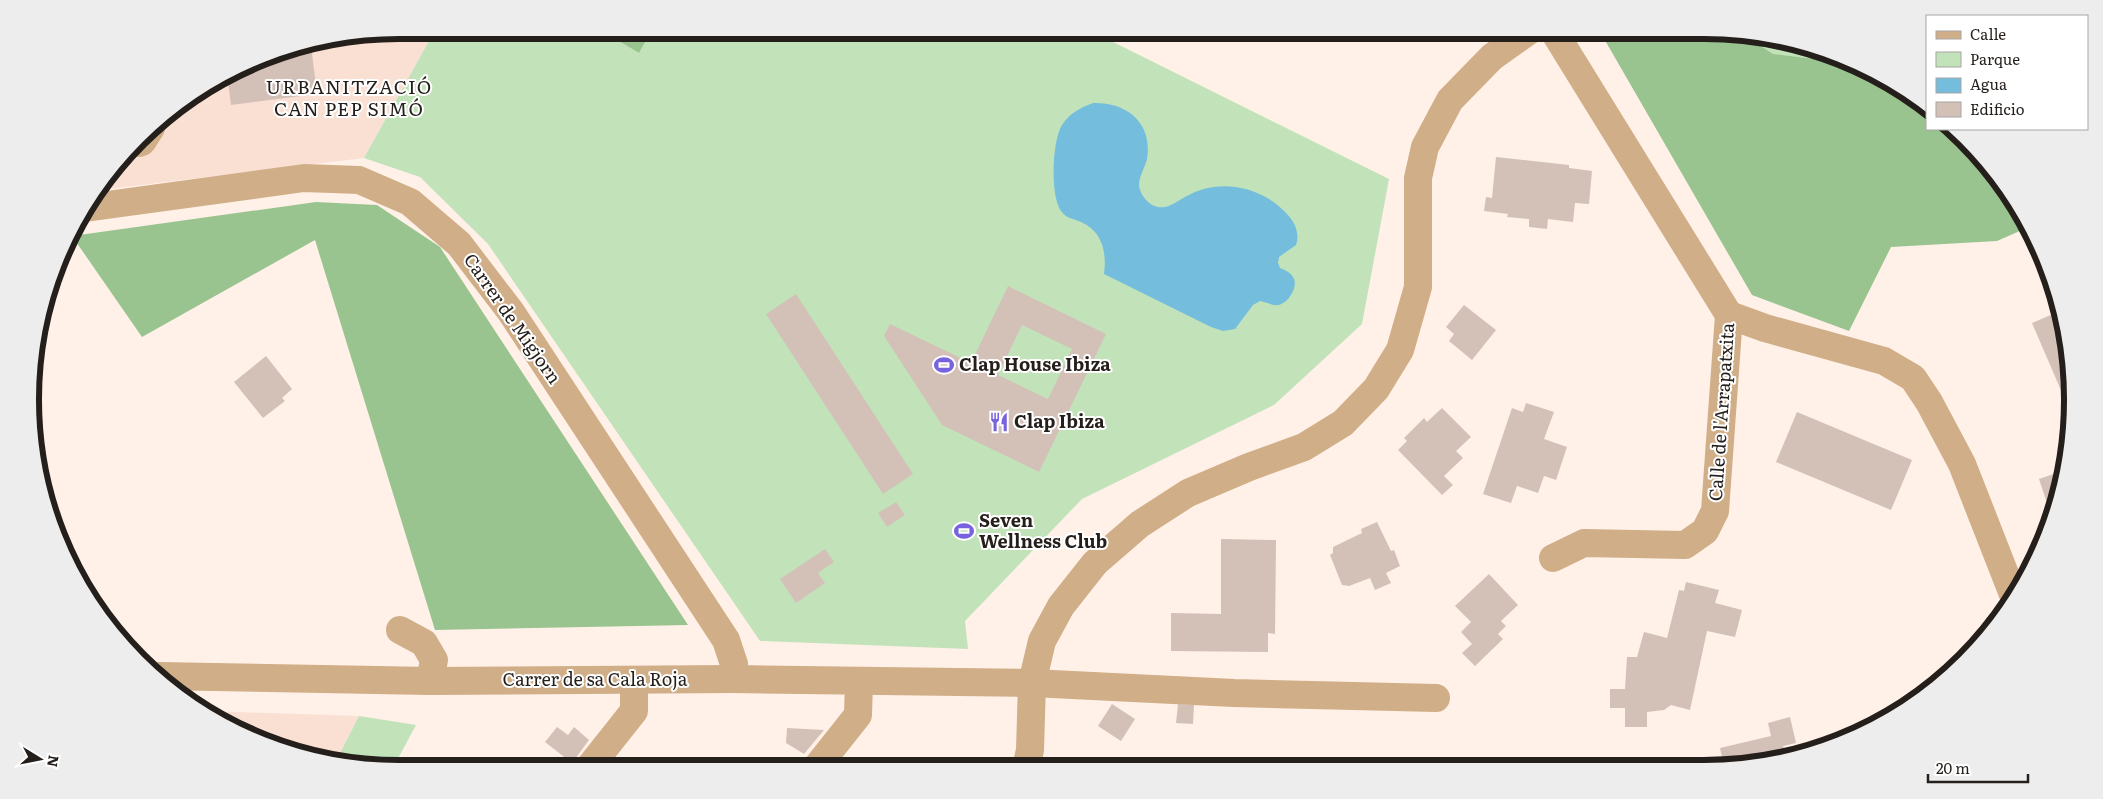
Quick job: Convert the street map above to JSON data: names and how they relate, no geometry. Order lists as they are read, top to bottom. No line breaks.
{"streets":{"street":["Carrer de Migjorn","Calle de l'Arrapatxita","Carrer de sa Cala Roja"]},"crossings":[["Carrer de Migjorn","Carrer de sa Cala Roja"]],"districts":["URBANITZACIÓ CAN PEP SIMÓ"],"places":{"sports":["Clap House Ibiza","Seven Wellness Club"],"restaurant":["Clap Ibiza"]},"legend":["Calle","Parque","Agua","Edificio"],"scale_bar":"20 m","north":"right"}
